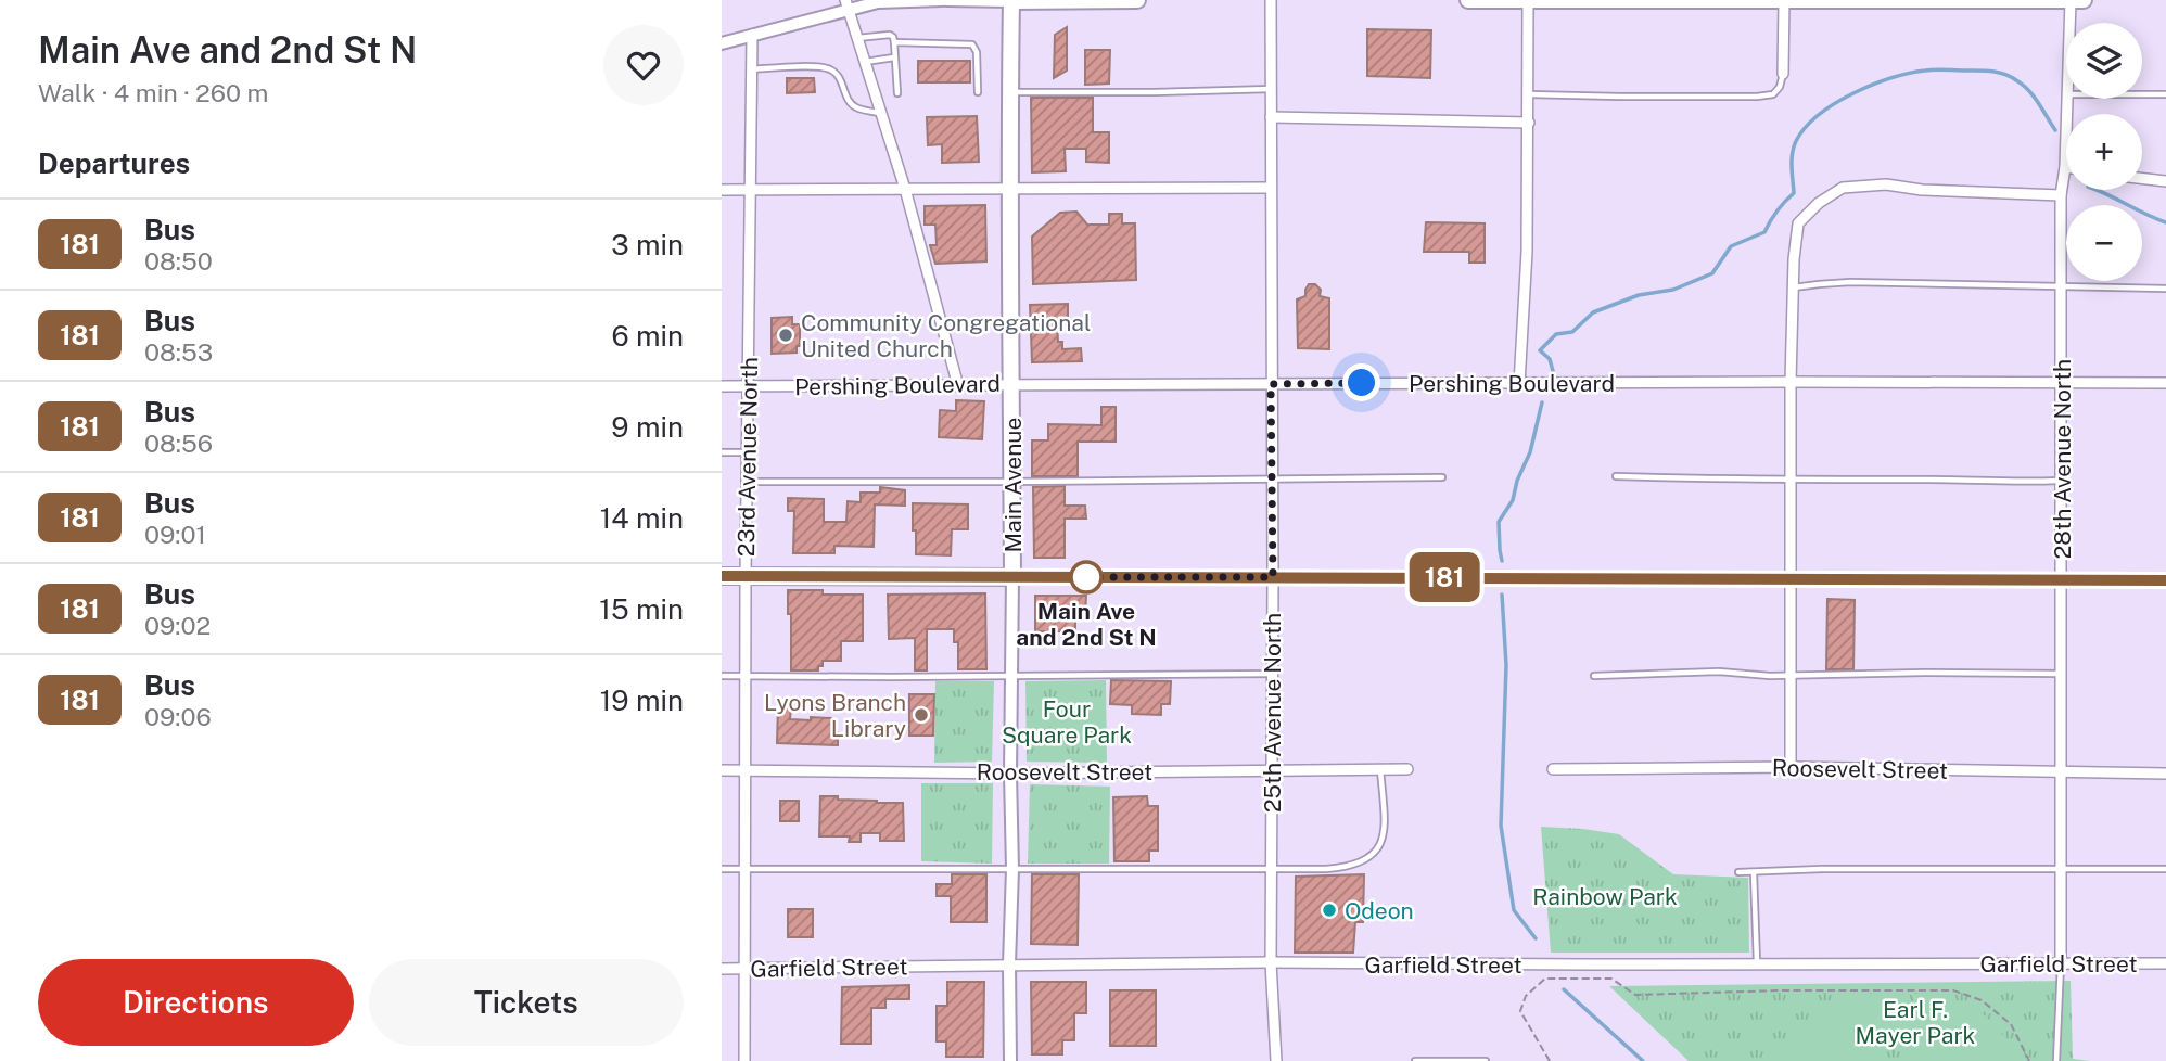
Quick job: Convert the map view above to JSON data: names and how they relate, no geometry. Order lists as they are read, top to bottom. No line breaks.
{"streets":{"main road":["Main Avenue"],"street":["Pershing Boulevard","23rd Avenue North","28th Avenue North","25th Avenue North","Roosevelt Street","Garfield Street"]},"crossings":[["Pershing Boulevard","23rd Avenue North"],["Pershing Boulevard","28th Avenue North"],["Pershing Boulevard","Main Avenue"],["Pershing Boulevard","25th Avenue North"],["23rd Avenue North","Roosevelt Street"],["23rd Avenue North","Garfield Street"],["28th Avenue North","Roosevelt Street"],["28th Avenue North","Garfield Street"],["Main Avenue","Roosevelt Street"],["Main Avenue","Garfield Street"],["25th Avenue North","Roosevelt Street"],["25th Avenue North","Garfield Street"]],"parks":["Four Square Park","Rainbow Park","Earl F. Mayer Park"],"places":["Community Congregational United Church","Main Ave and 2nd St N","Lyons Branch Library","Odeon"],"lines":["bus line 181"],"page":{"heading":[["Main Ave and 2nd St N","Walk · 4 min · 260 m"],"Departures"],"on_map":"181","map_buttons":["+","−"],"list":[{"mark":"181","name":"Bus","note":"08:50","value":"3 min"},{"mark":"181","name":"Bus","note":"08:53","value":"6 min"},{"mark":"181","name":"Bus","note":"08:56","value":"9 min"},{"mark":"181","name":"Bus","note":"09:01","value":"14 min"},{"mark":"181","name":"Bus","note":"09:02","value":"15 min"},{"mark":"181","name":"Bus","note":"09:06","value":"19 min"}],"buttons":["Directions","Tickets"]}}
